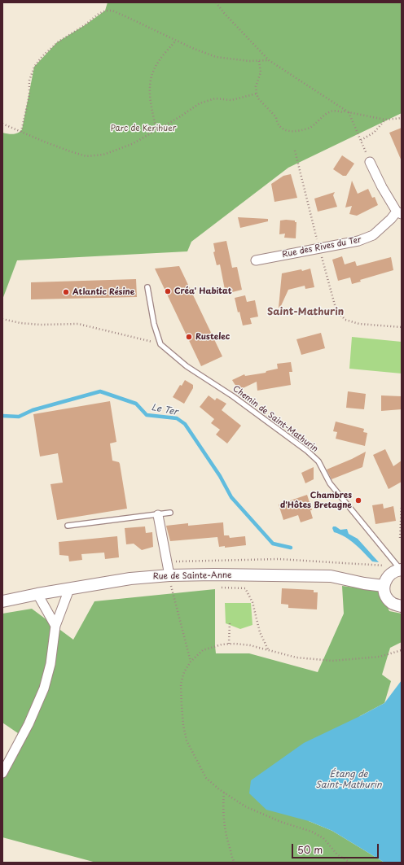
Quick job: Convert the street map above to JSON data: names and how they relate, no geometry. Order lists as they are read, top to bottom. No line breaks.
{"streets":{"street":["Rue des Rives du Ter","Rue de Sainte-Anne"],"lane":["Chemin de Saint-Mathurin"]},"districts":["Saint-Mathurin"],"water":["Le Ter","Étang de Saint-Mathurin"],"parks":["Parc de Kerihuer"],"places":["Créa' Habitat","Atlantic Résine","Rustelec","Chambres d'Hôtes Bretagne"],"scale_bar":"50 m"}
